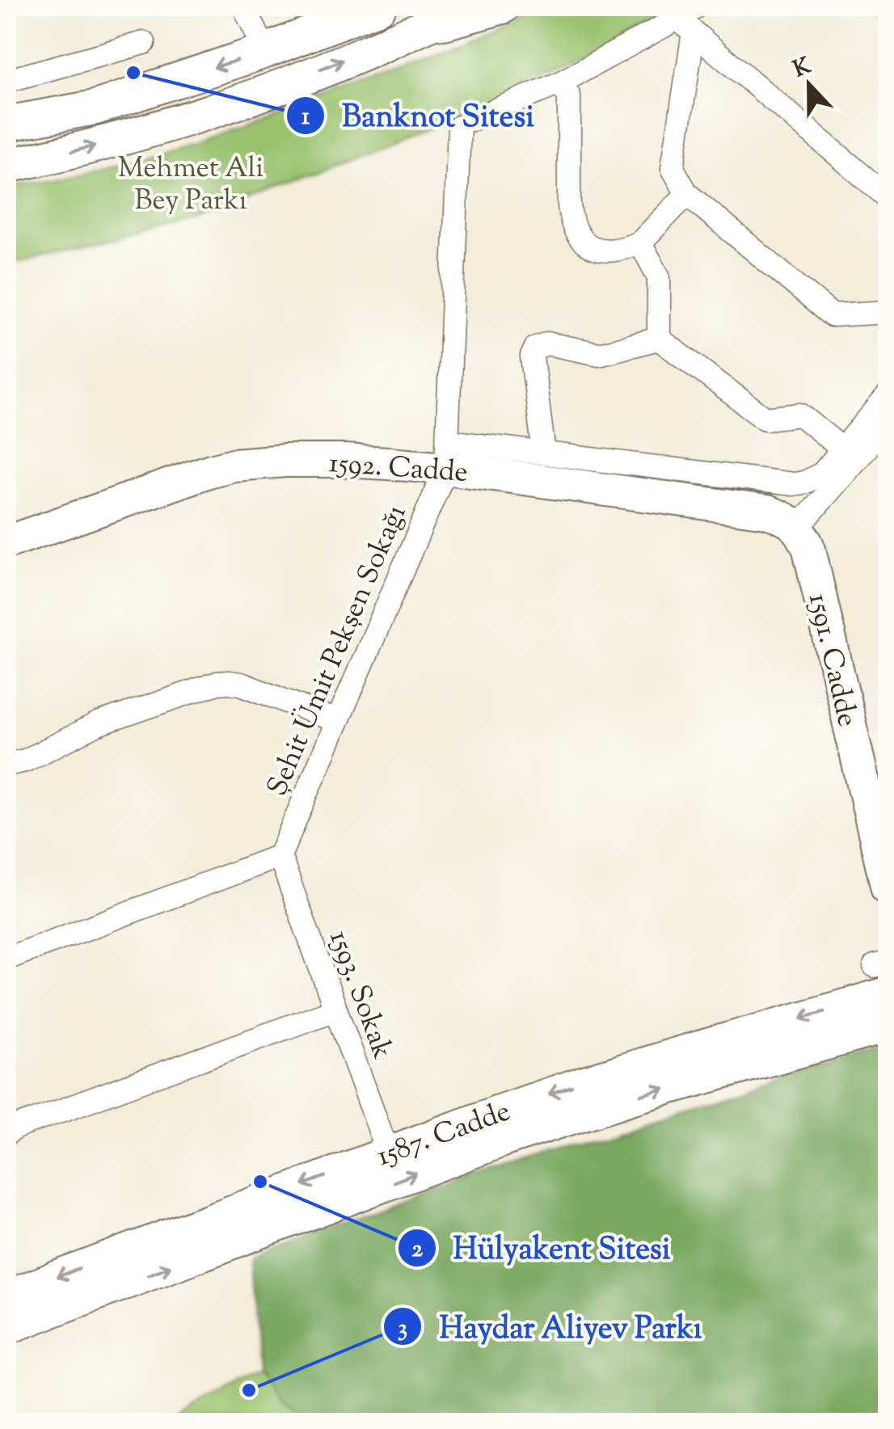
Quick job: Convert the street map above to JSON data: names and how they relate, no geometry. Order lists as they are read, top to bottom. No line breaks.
{"streets":{"main road":["1592. Cadde","1591. Cadde","1587. Cadde"],"street":["Şehit Ümit Pekşen Sokağı","1593. Sokak"]},"crossings":[["1592. Cadde","Şehit Ümit Pekşen Sokağı"],["1592. Cadde","1591. Cadde"],["Şehit Ümit Pekşen Sokağı","1593. Sokak"],["1593. Sokak","1587. Cadde"]],"parks":["Mehmet Ali Bey Parkı"],"places":["Banknot Sitesi","Hülyakent Sitesi","Haydar Aliyev Parkı"],"north":"top"}
